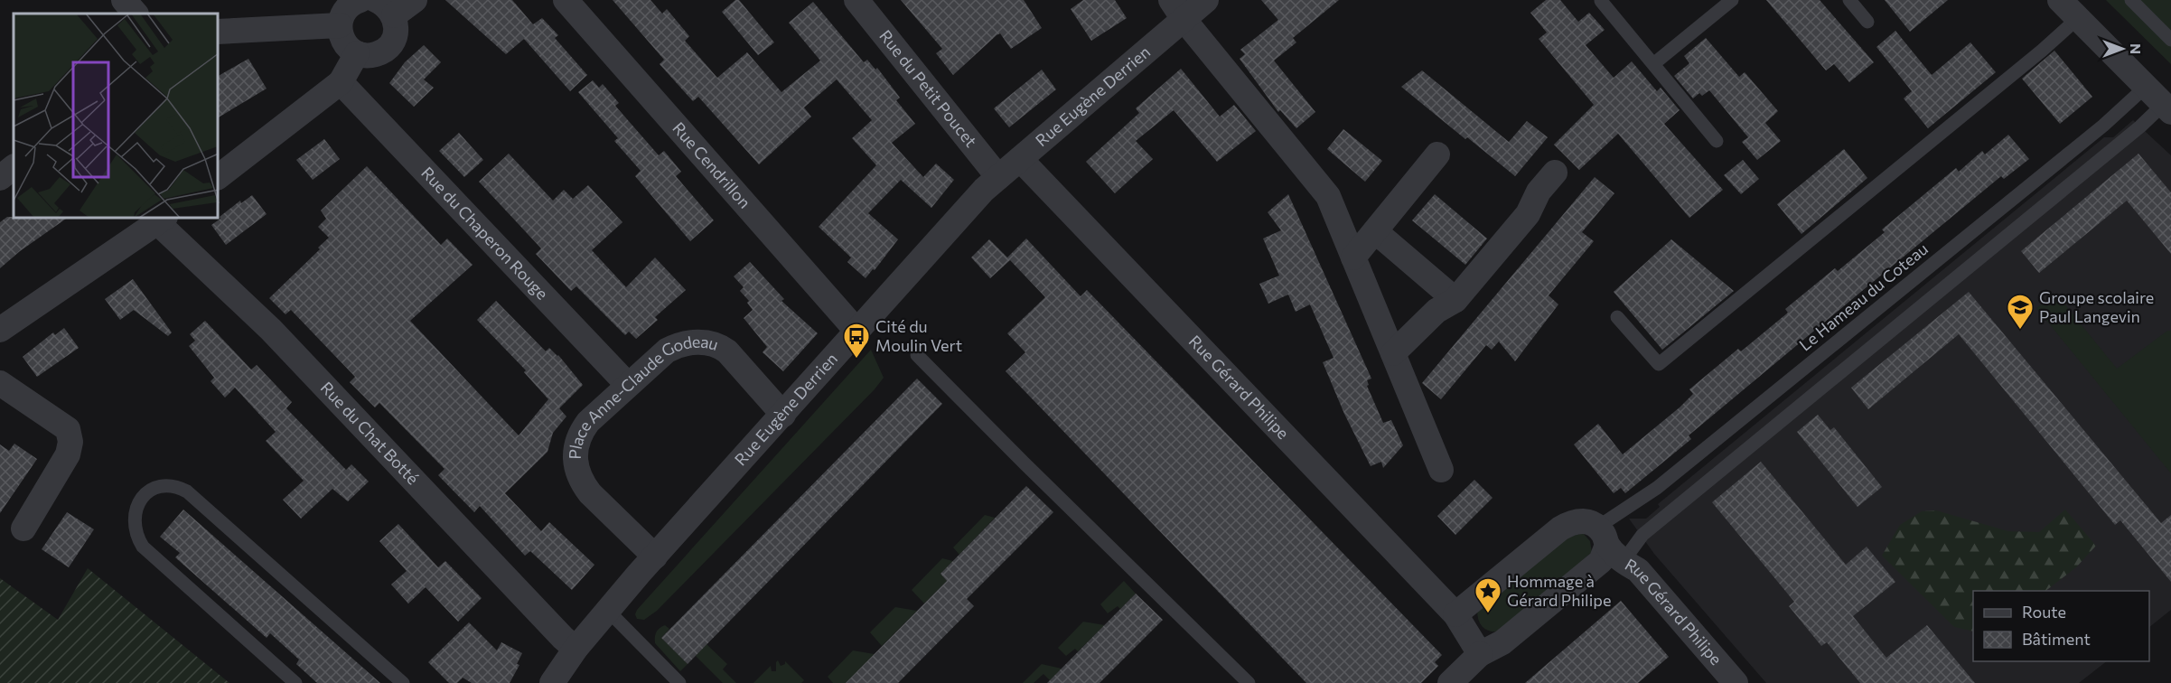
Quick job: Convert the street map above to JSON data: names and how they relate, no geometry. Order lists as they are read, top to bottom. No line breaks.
{"streets":{"street":["Rue du Petit Poucet","Rue Eugène Derrien","Rue Cendrillon","Rue du Chaperon Rouge","Rue Gérard Philipe","Place Anne-Claude Godeau","Rue du Chat Botté"],"lane":["Le Hameau du Coteau"]},"crossings":[["Rue du Petit Poucet","Rue Eugène Derrien"],["Rue Eugène Derrien","Rue Cendrillon"],["Rue Eugène Derrien","Rue Gérard Philipe"],["Rue Eugène Derrien","Place Anne-Claude Godeau"],["Rue Eugène Derrien","Rue du Chat Botté"],["Rue du Chaperon Rouge","Place Anne-Claude Godeau"],["Le Hameau du Coteau","Rue Gérard Philipe"]],"places":{"school or university":["Groupe scolaire Paul Langevin"],"bus stop":["Cité du Moulin Vert"],"place":["Hommage à Gérard Philipe"]},"legend":["Route","Bâtiment"],"north":"right"}
